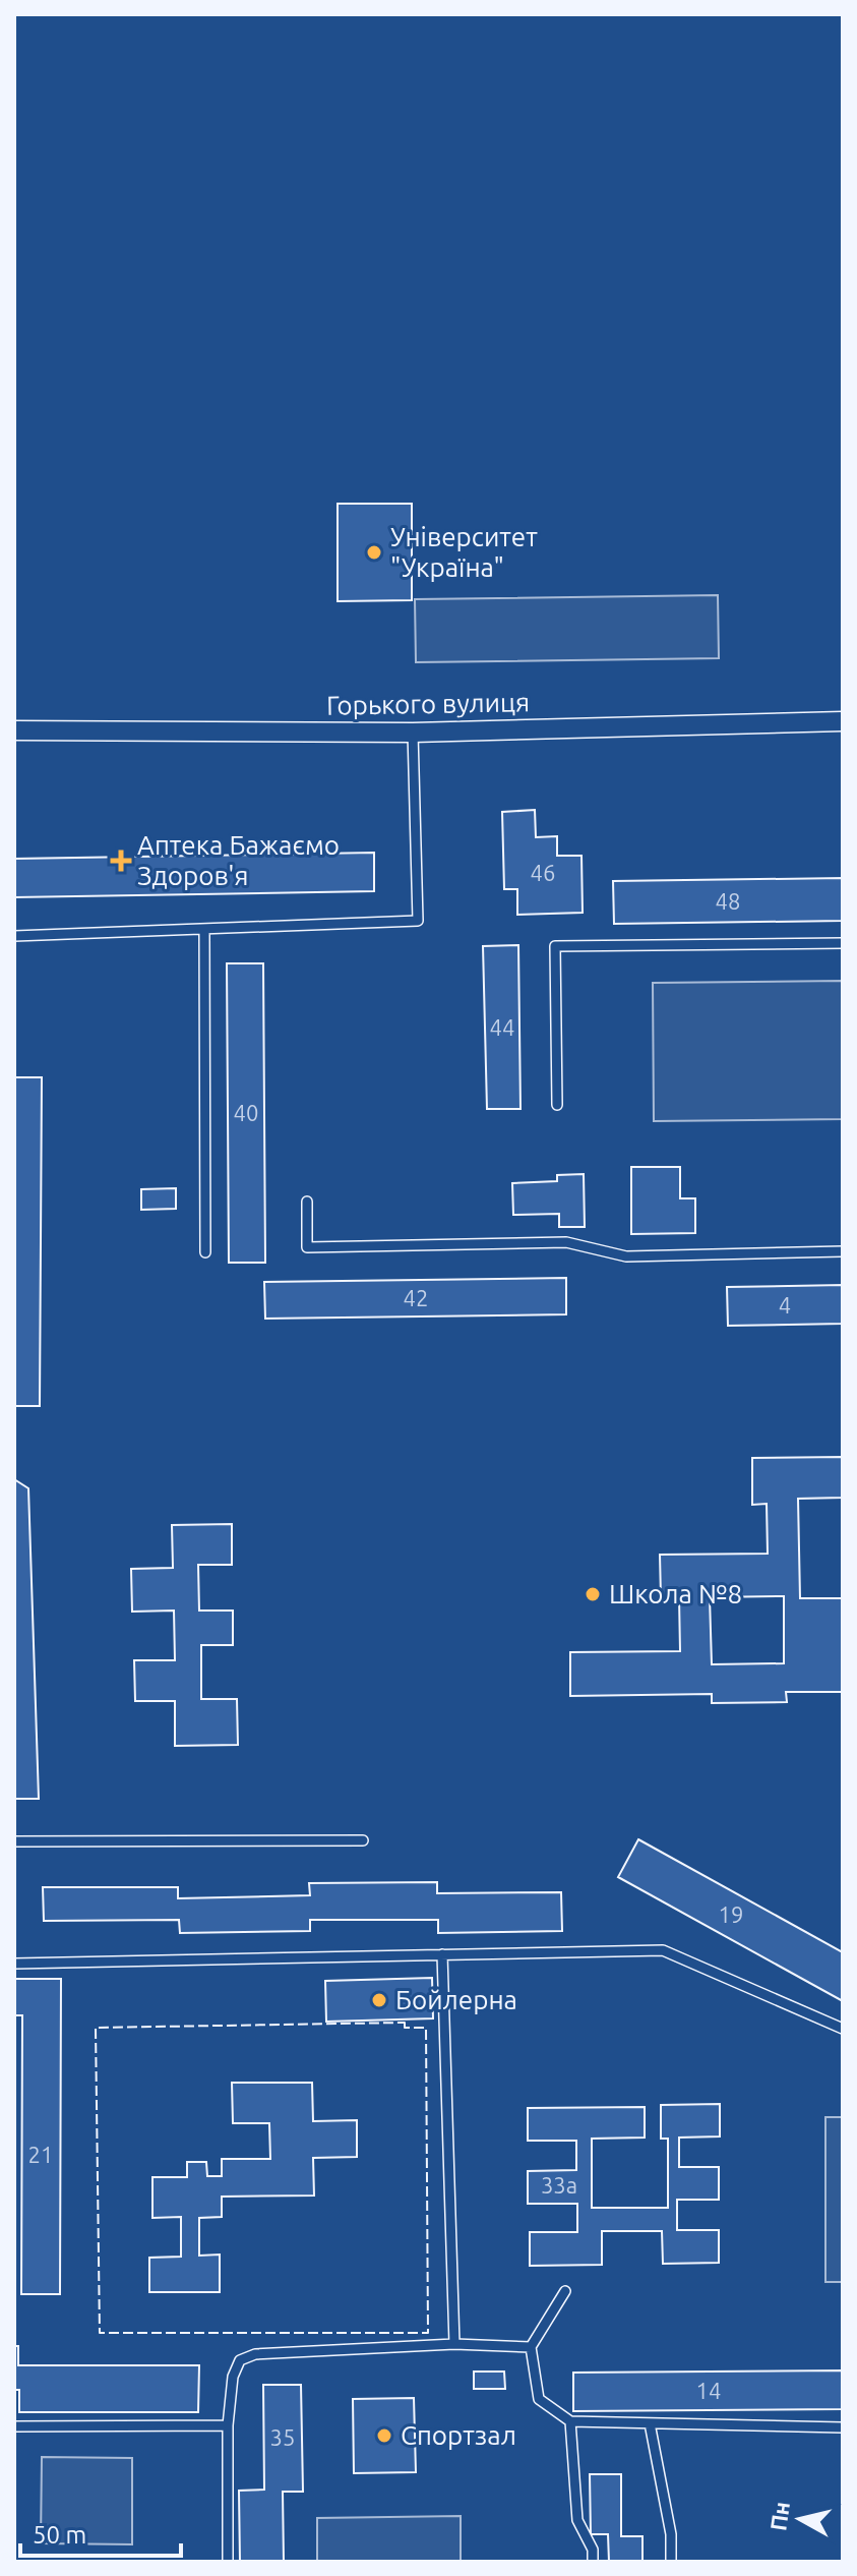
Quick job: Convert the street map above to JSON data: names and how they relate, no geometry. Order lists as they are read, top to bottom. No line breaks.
{"streets":{"street":["Горького вулиця"]},"places":{"other":["Університет \"Україна\"","Школа №8","Бойлерна","Спортзал"],"health":["Аптека Бажаємо Здоров'я"]},"house_numbers":["46","48","44","40","42","4","19","21","33а","14","35"],"scale_bar":"50 m","north":"left"}
